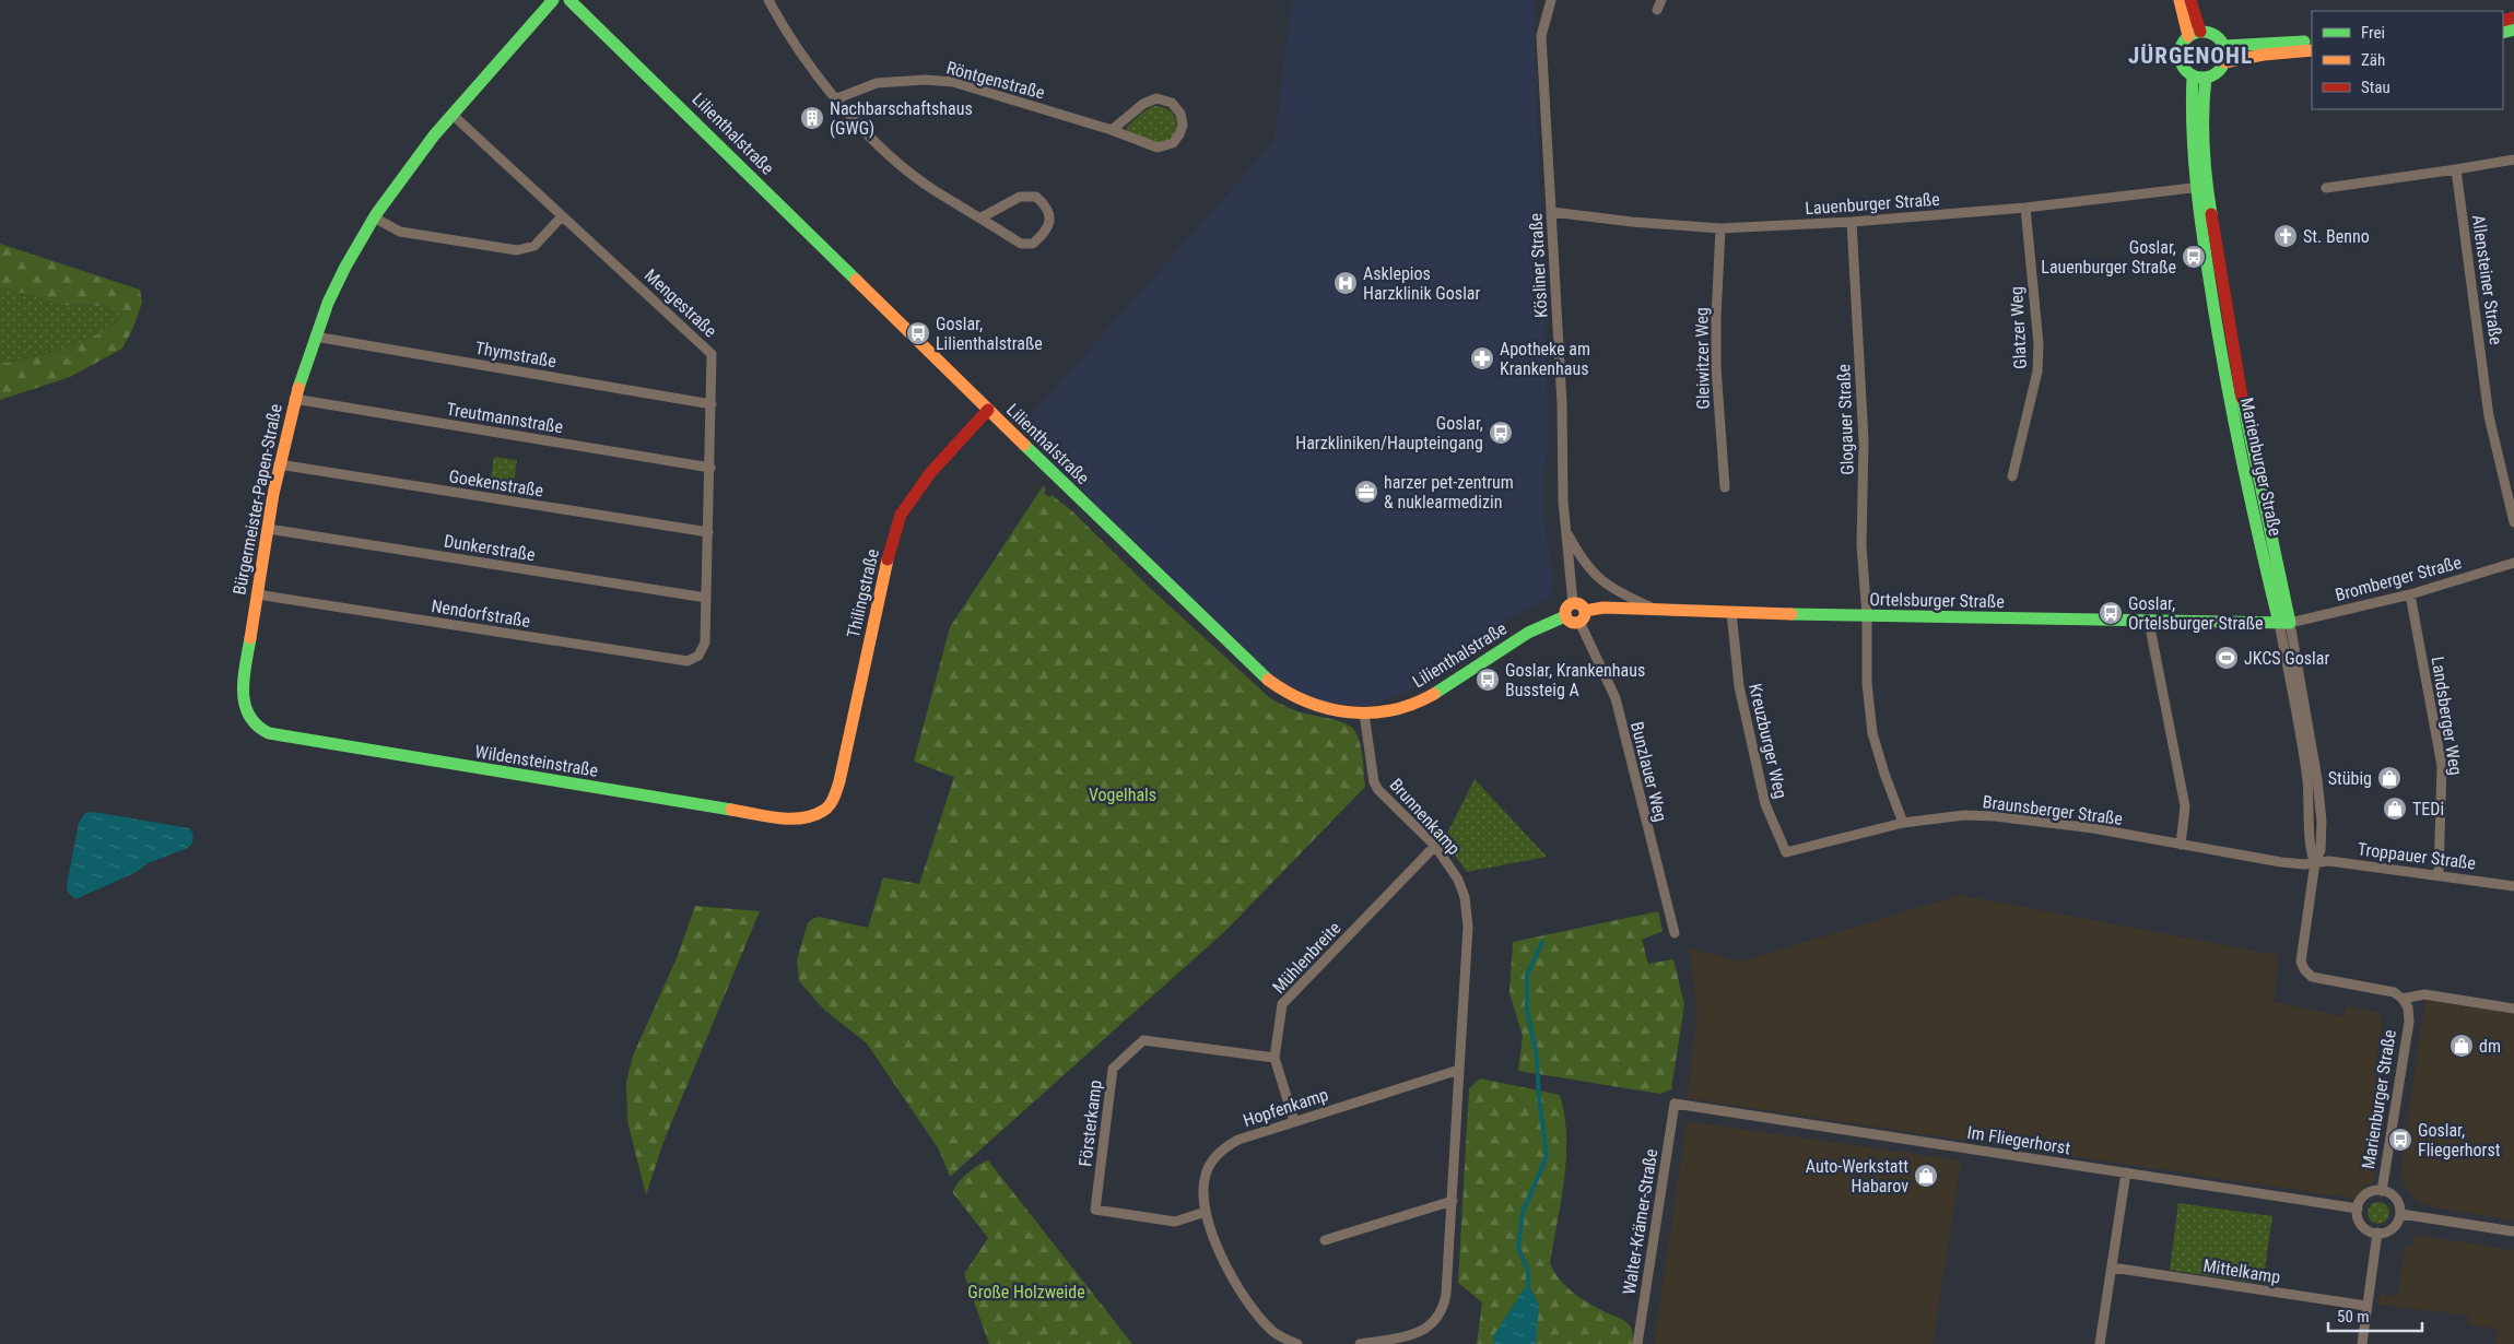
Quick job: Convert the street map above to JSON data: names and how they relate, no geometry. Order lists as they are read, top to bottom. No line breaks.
{"streets":{"street":["Röntgenstraße","Lilienthalstraße","Lauenburger Straße","Kösliner Straße","Allensteiner Straße","Mengestraße","Glatzer Weg","Thymstraße","Gleiwitzer Weg","Treutmannstraße","Glogauer Straße","Marienburger Straße","Goekenstraße","Bürgermeister-Papen-Straße","Dunkerstraße","Bromberger Straße","Thilingstraße","Ortelsburger Straße","Nendorfstraße","Landsberger Weg","Kreuzburger Weg","Wildensteinstraße","Bunzlauer Weg","Braunsberger Straße","Brunnenkamp","Troppauer Straße","Mühlenbreite","Hopfenkamp","Försterkamp","Im Fliegerhorst","Walter-Krämer-Straße","Mittelkamp"]},"crossings":[["Lilienthalstraße","Kösliner Straße"],["Lilienthalstraße","Thilingstraße"],["Lilienthalstraße","Ortelsburger Straße"],["Lilienthalstraße","Bunzlauer Weg"],["Lilienthalstraße","Brunnenkamp"],["Lauenburger Straße","Kösliner Straße"],["Lauenburger Straße","Glatzer Weg"],["Lauenburger Straße","Gleiwitzer Weg"],["Lauenburger Straße","Glogauer Straße"],["Lauenburger Straße","Marienburger Straße"],["Kösliner Straße","Ortelsburger Straße"],["Kösliner Straße","Bunzlauer Weg"],["Mengestraße","Thymstraße"],["Mengestraße","Treutmannstraße"],["Mengestraße","Goekenstraße"],["Mengestraße","Bürgermeister-Papen-Straße"],["Mengestraße","Dunkerstraße"],["Mengestraße","Nendorfstraße"],["Thymstraße","Bürgermeister-Papen-Straße"],["Treutmannstraße","Bürgermeister-Papen-Straße"],["Glogauer Straße","Ortelsburger Straße"],["Marienburger Straße","Bromberger Straße"],["Marienburger Straße","Ortelsburger Straße"],["Marienburger Straße","Braunsberger Straße"],["Marienburger Straße","Troppauer Straße"],["Marienburger Straße","Im Fliegerhorst"],["Goekenstraße","Bürgermeister-Papen-Straße"],["Bürgermeister-Papen-Straße","Dunkerstraße"],["Bürgermeister-Papen-Straße","Nendorfstraße"],["Bürgermeister-Papen-Straße","Wildensteinstraße"],["Bromberger Straße","Ortelsburger Straße"],["Bromberger Straße","Landsberger Weg"],["Thilingstraße","Wildensteinstraße"],["Ortelsburger Straße","Kreuzburger Weg"],["Ortelsburger Straße","Bunzlauer Weg"],["Landsberger Weg","Troppauer Straße"],["Kreuzburger Weg","Braunsberger Straße"],["Braunsberger Straße","Troppauer Straße"],["Brunnenkamp","Mühlenbreite"],["Brunnenkamp","Hopfenkamp"],["Mühlenbreite","Hopfenkamp"],["Mühlenbreite","Försterkamp"],["Hopfenkamp","Försterkamp"],["Im Fliegerhorst","Walter-Krämer-Straße"]],"districts":["JÜRGENOHL"],"parks":["Vogelhals","Große Holzweide"],"places":{"building":["Nachbarschaftshaus (GWG)"],"church":["St. Benno"],"bus stop":["Goslar, Lauenburger Straße","Goslar, Lilienthalstraße","Goslar, Harzkliniken/Haupteingang","Goslar, Ortelsburger Straße","Goslar, Krankenhaus Bussteig A","Goslar, Fliegerhorst"],"hospital":["Asklepios Harzklinik Goslar"],"pharmacy":["Apotheke am Krankenhaus"],"office":["harzer pet-zentrum & nuklearmedizin"],"sports":["JKCS Goslar"],"shop":["Stübig","TEDi","dm","Auto-Werkstatt Habarov"]},"legend":["Frei","Zäh","Stau"],"scale_bar":"50 m"}
